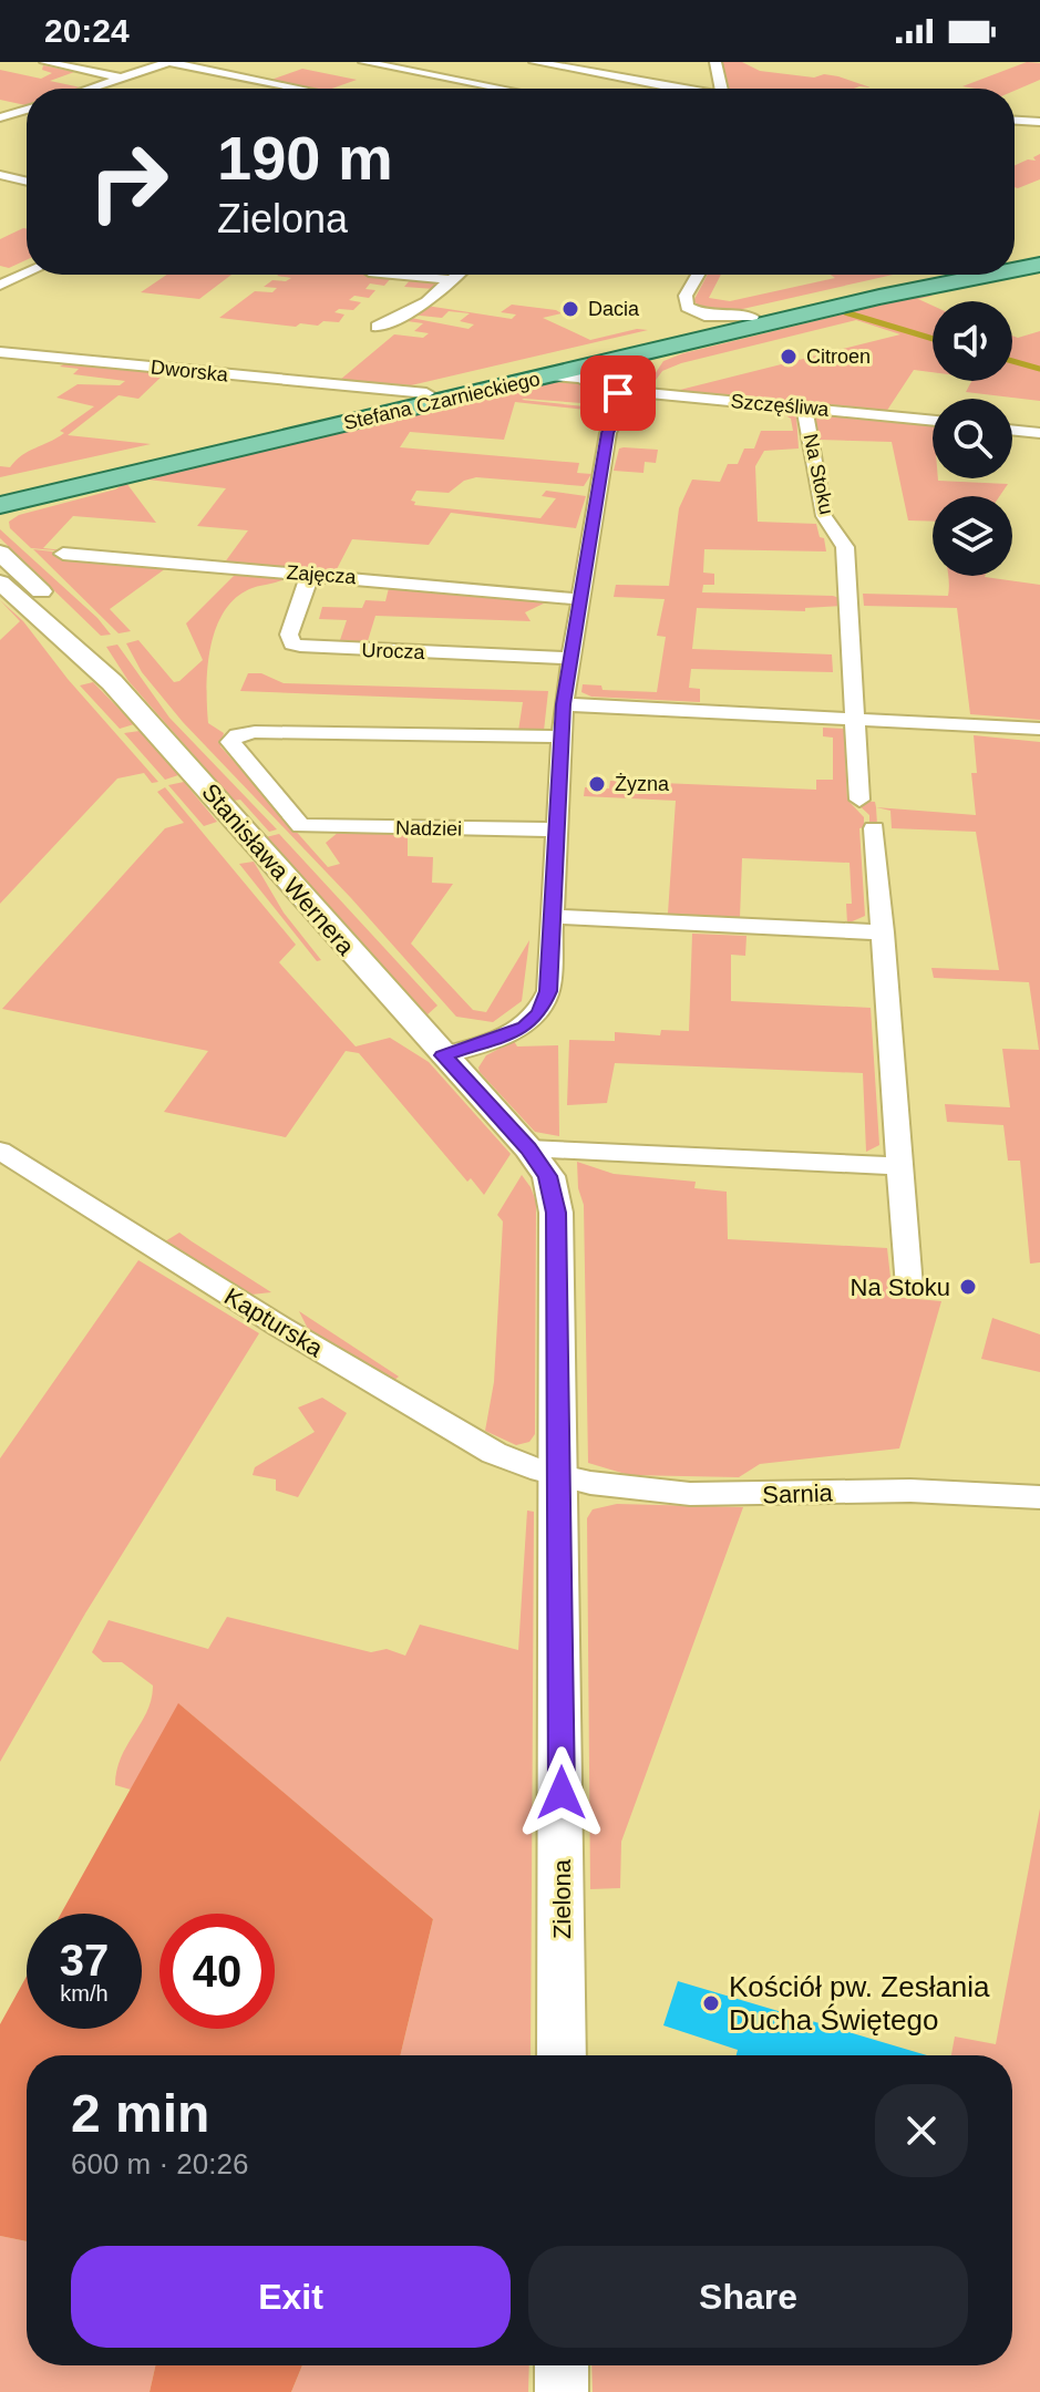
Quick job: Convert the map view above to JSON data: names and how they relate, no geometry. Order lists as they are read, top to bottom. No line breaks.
{"streets":{"main road":["Stefana Czarnieckiego"],"street":["Dworska","Szczęśliwa","Na Stoku","Zajęcza","Urocza","Nadziei","Stanisława Wernera","Kapturska","Sarnia","Zielona"]},"crossings":[["Dworska","Stefana Czarnieckiego"],["Szczęśliwa","Na Stoku"],["Zajęcza","Urocza"],["Stanisława Wernera","Zielona"],["Kapturska","Sarnia"],["Kapturska","Zielona"],["Sarnia","Zielona"]],"places":["Dacia","Citroen","Żyzna","Na Stoku","Kościół pw. Zesłania Ducha Świętego"],"page":{"status":"20:24","turn":["190 m","Zielona"],"speed":"37 km/h","limit":"40","heading":["2 min","600 m · 20:26"],"buttons":["Exit","Share"]}}
